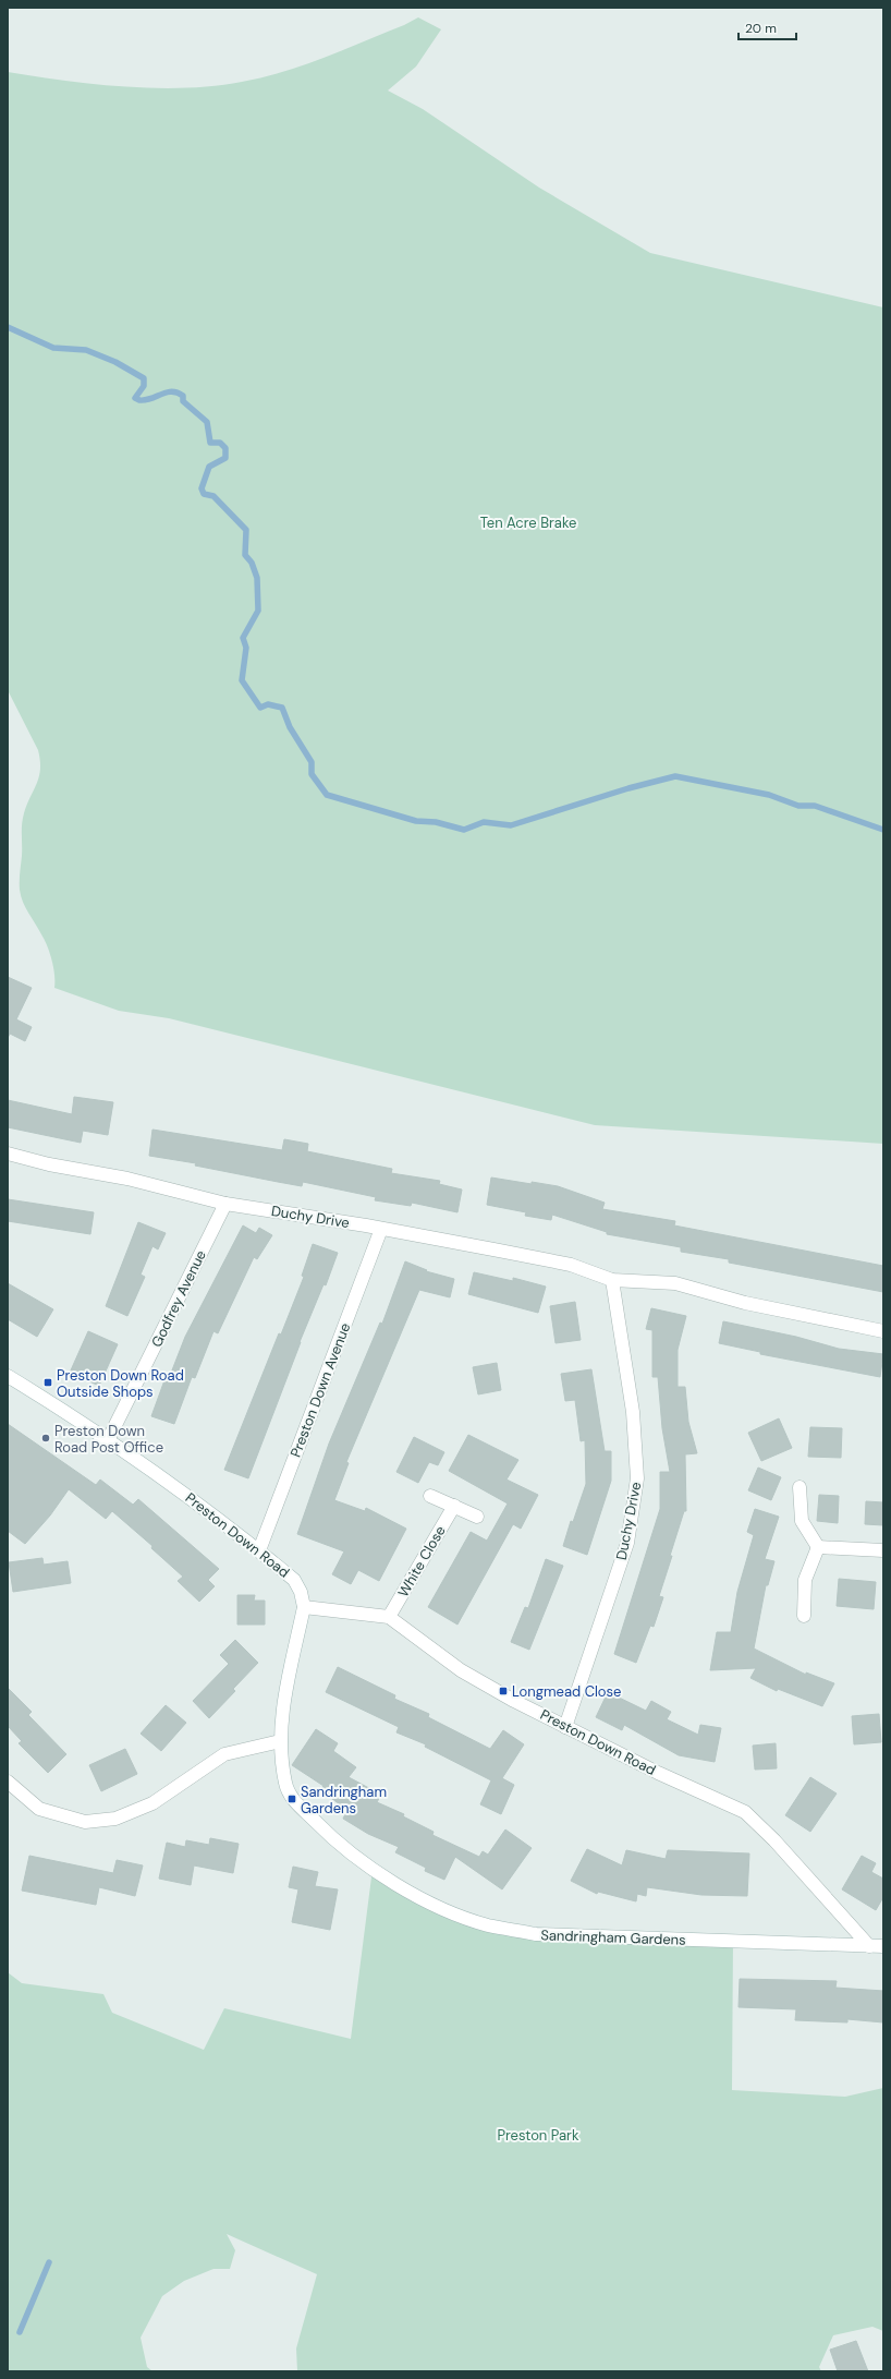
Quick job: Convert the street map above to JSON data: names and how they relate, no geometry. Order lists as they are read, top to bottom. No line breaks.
{"streets":{"street":["Duchy Drive","Godfrey Avenue","Preston Down Avenue","Preston Down Road","White Close","Sandringham Gardens"]},"crossings":[["Duchy Drive","Godfrey Avenue"],["Duchy Drive","Preston Down Avenue"],["Duchy Drive","Preston Down Road"],["Godfrey Avenue","Preston Down Road"],["Preston Down Avenue","Preston Down Road"],["Preston Down Road","White Close"],["Preston Down Road","Sandringham Gardens"]],"parks":["Ten Acre Brake","Preston Park"],"places":{"transit":["Preston Down Road Outside Shops","Longmead Close","Sandringham Gardens"],"other":["Preston Down Road Post Office"]},"scale_bar":"20 m"}
